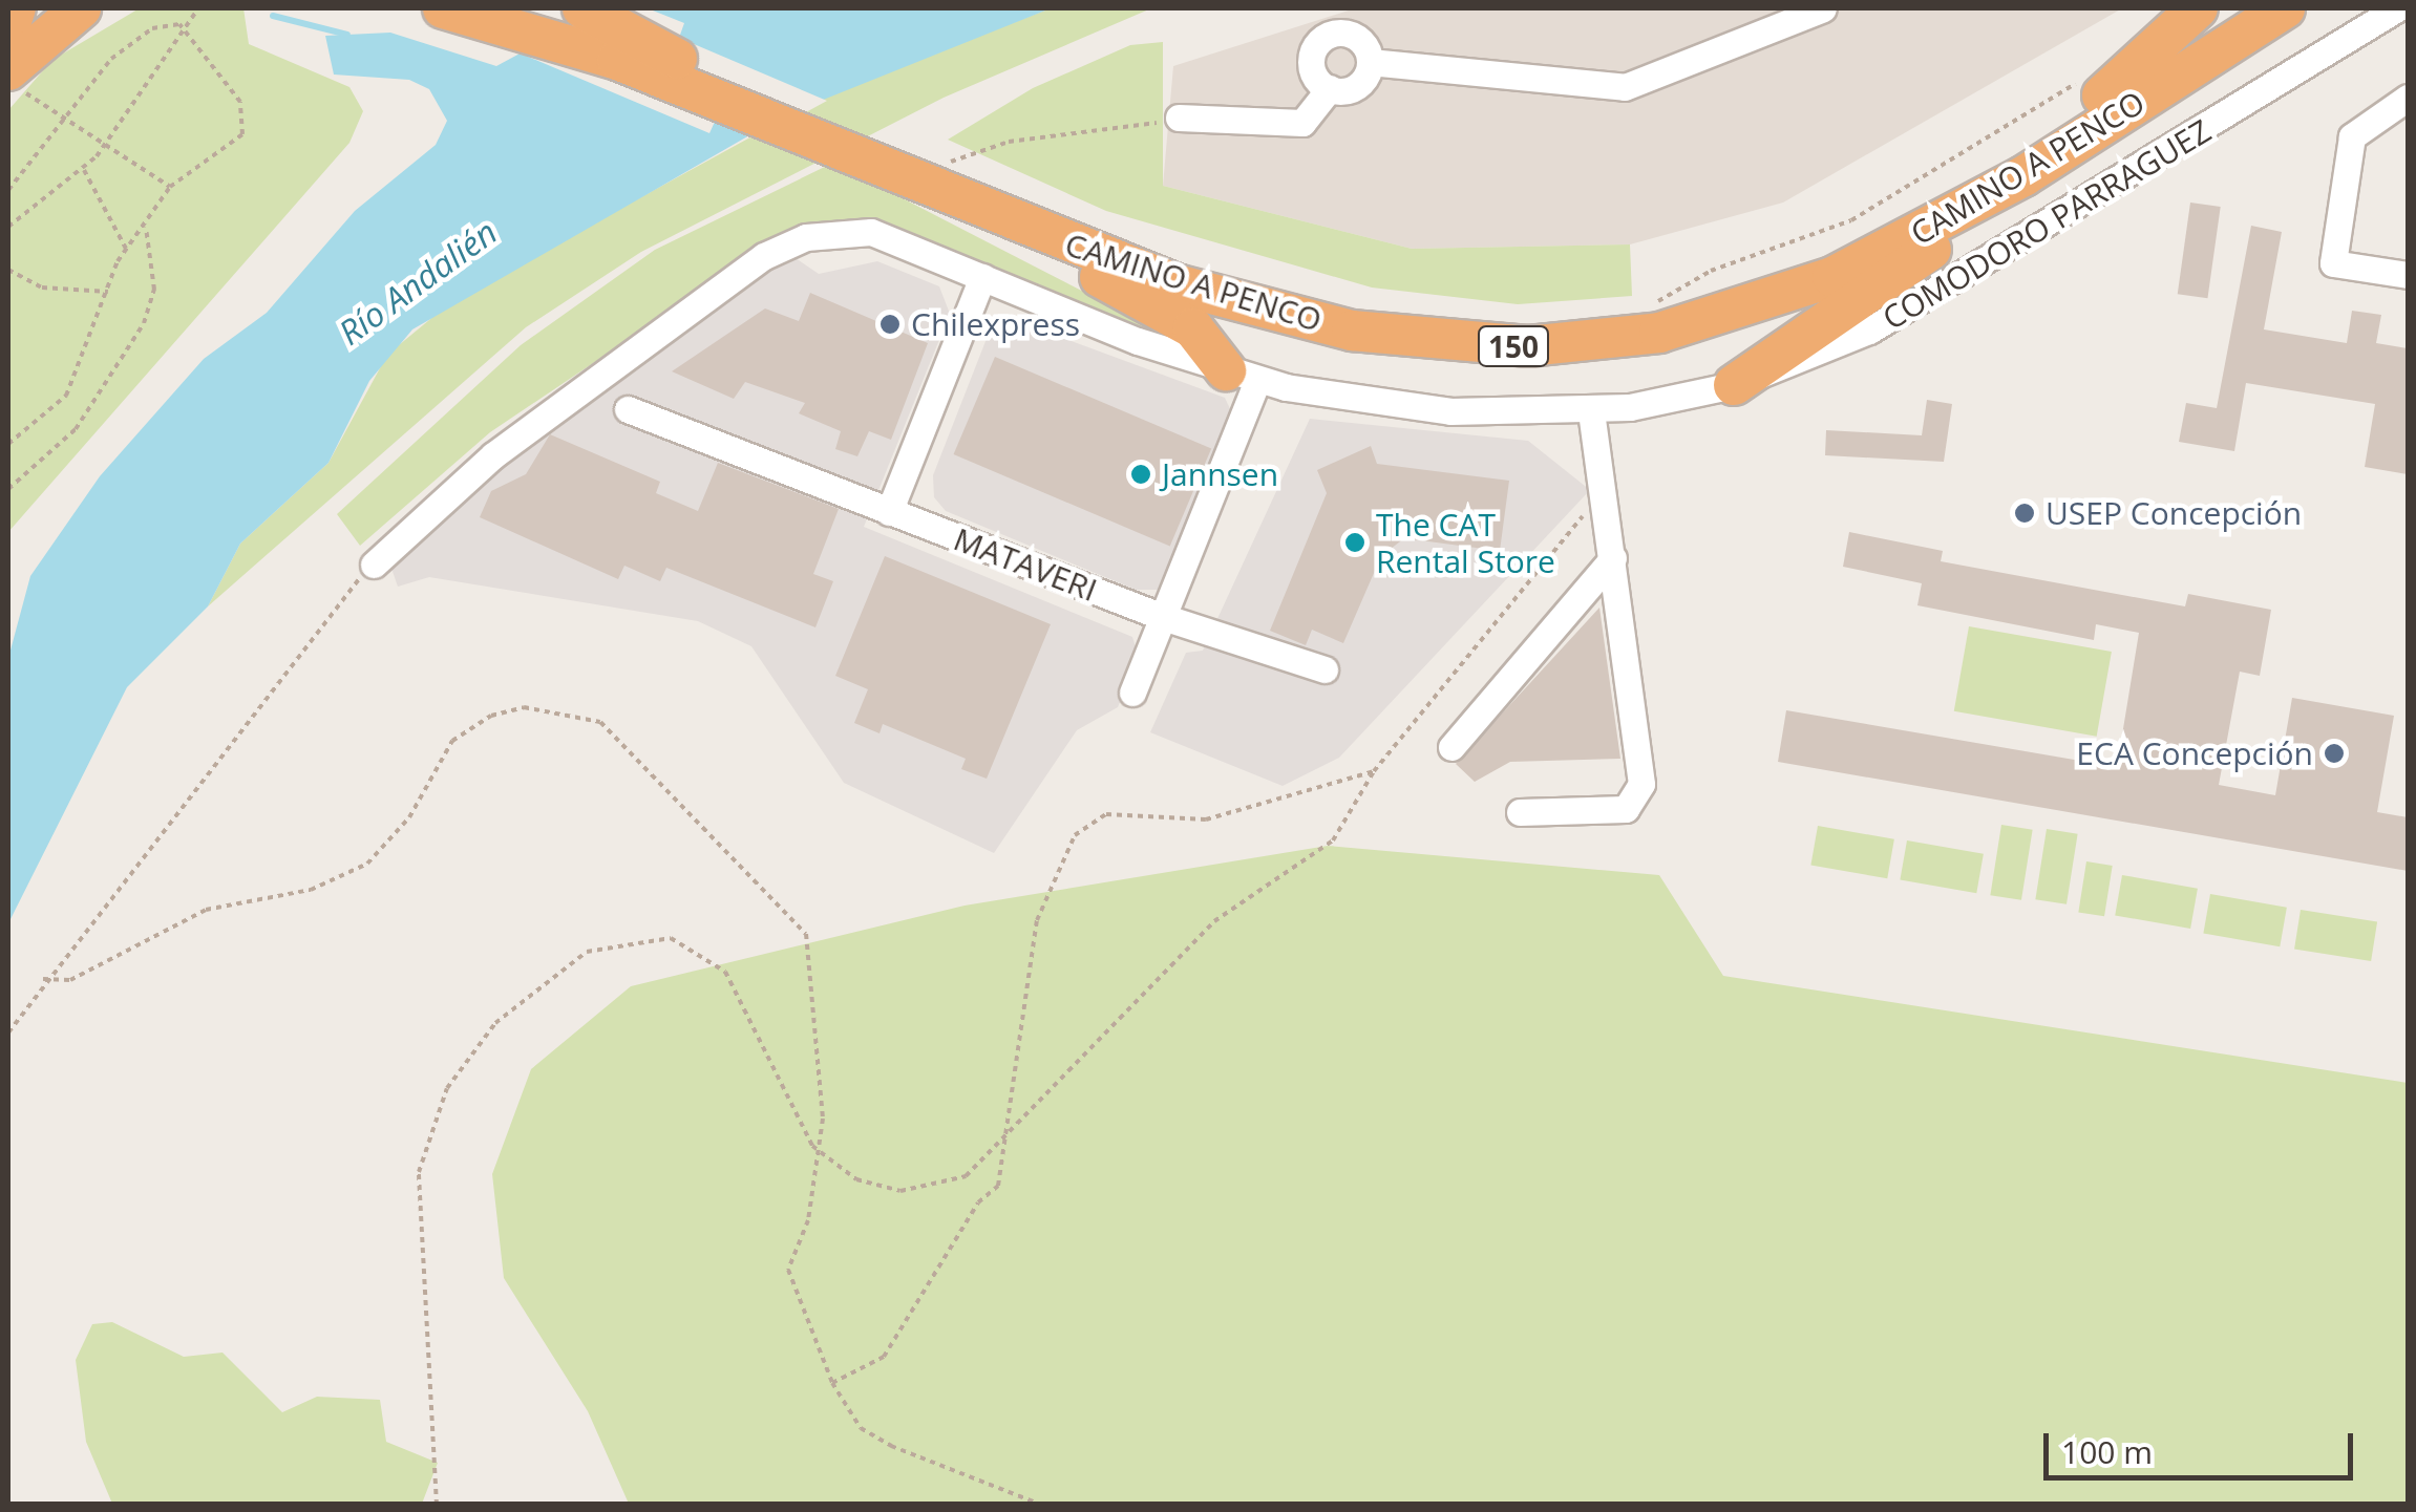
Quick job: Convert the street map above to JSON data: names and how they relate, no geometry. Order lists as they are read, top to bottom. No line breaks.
{"streets":{"highway":["CAMINO A PENCO","150"],"street":["COMODORO PARRAGUEZ","MATAVERI"]},"water":["Río Andalién"],"places":["Chilexpress","Jannsen","USEP Concepción","The CAT Rental Store","ECA Concepción"],"scale_bar":"100 m"}
